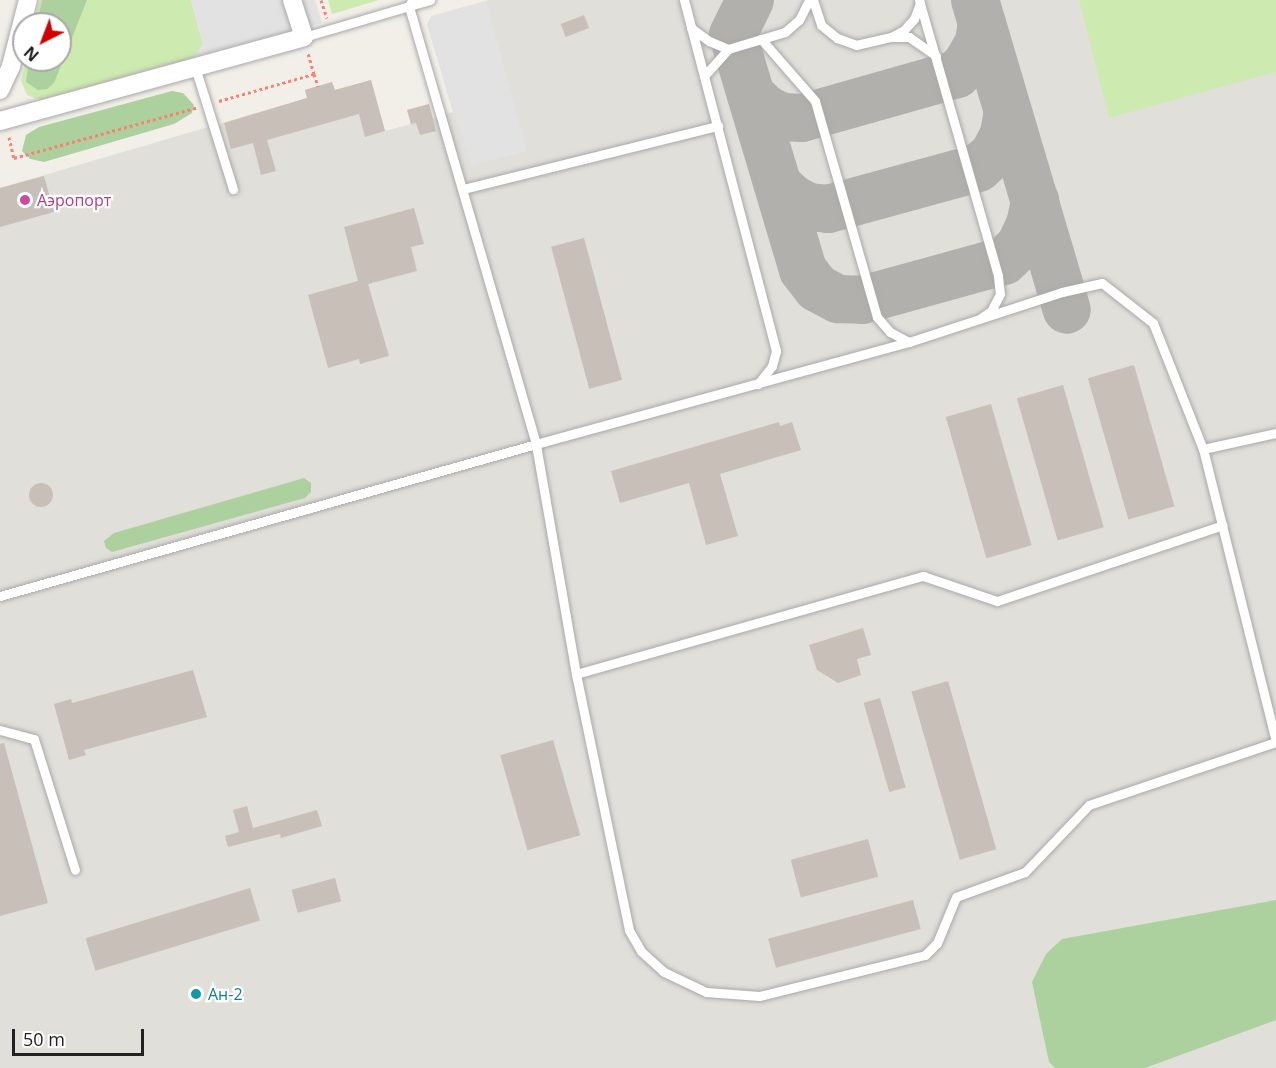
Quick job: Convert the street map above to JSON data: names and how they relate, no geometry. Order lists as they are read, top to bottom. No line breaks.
{"places":["Аэропорт","Ан-2"],"scale_bar":"50 m","north":"bottom left"}
